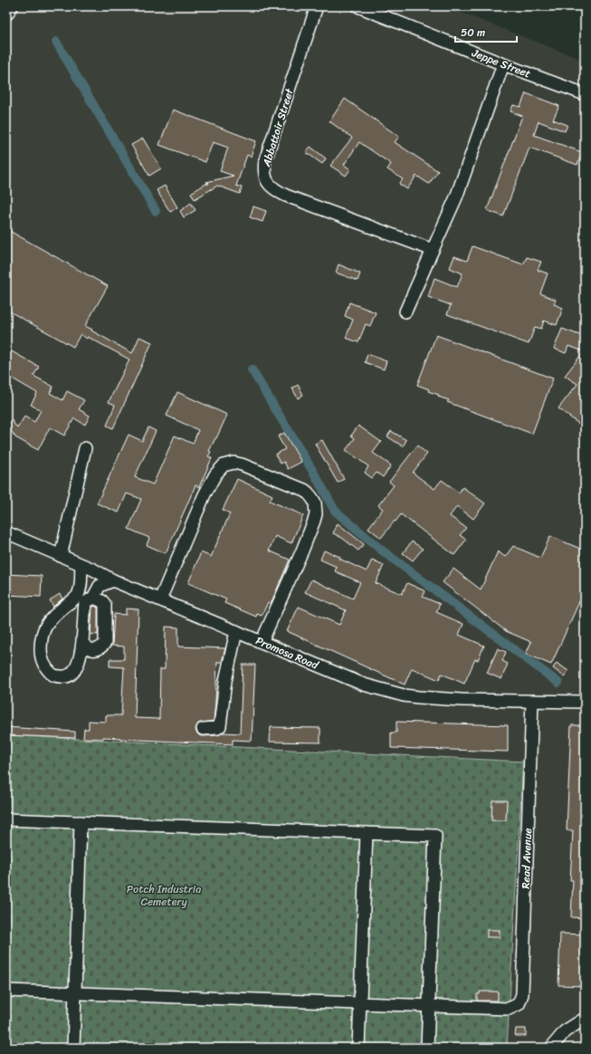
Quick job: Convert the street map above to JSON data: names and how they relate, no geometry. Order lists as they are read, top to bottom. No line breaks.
{"streets":{"street":["Jeppe Street","Abbattoir Street","Promosa Road","Read Avenue"]},"crossings":[["Promosa Road","Read Avenue"]],"parks":["Potch Industria Cemetery"],"scale_bar":"50 m"}
